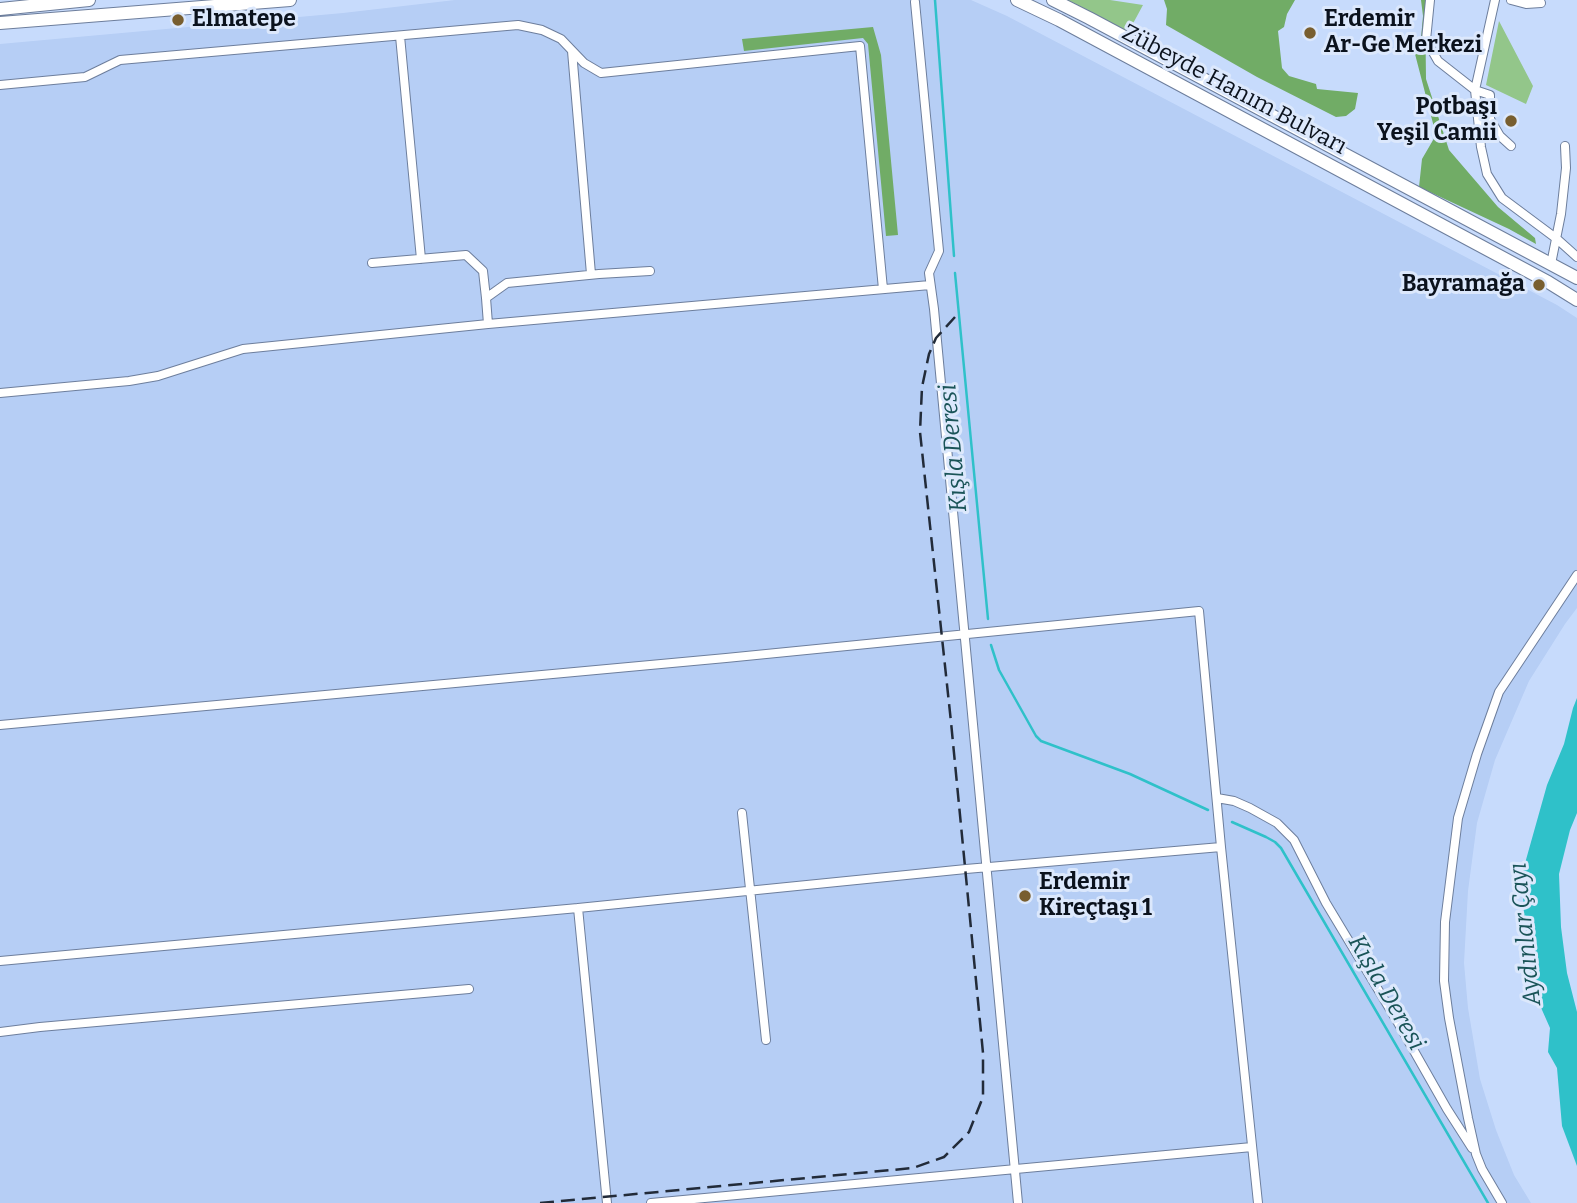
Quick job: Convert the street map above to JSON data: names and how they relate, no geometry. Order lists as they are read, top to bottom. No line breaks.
{"streets":{"highway":["Zübeyde Hanım Bulvarı"]},"water":["Kışla Deresi","Aydınlar Çayı"],"places":["Elmatepe","Erdemir Ar-Ge Merkezi","Potbaşı Yeşil Camii","Bayramağa","Erdemir Kireçtaşı 1"]}
